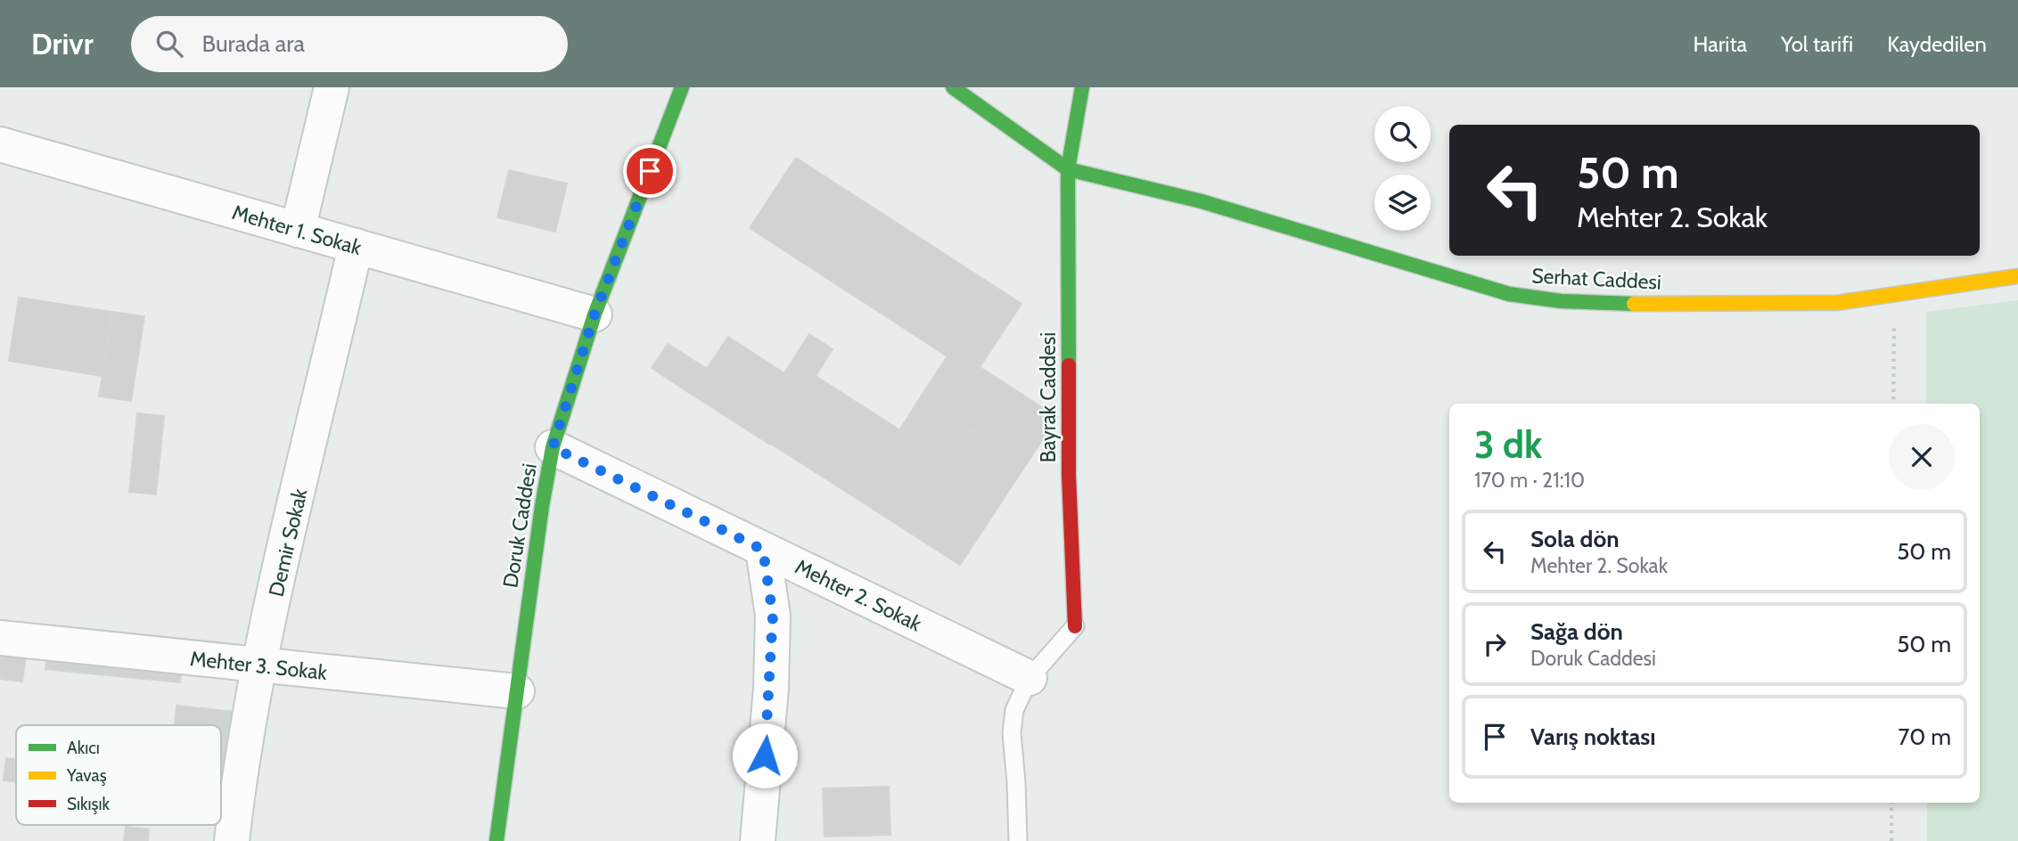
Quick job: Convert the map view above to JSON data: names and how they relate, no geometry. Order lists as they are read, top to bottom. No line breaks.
{"streets":{"street":["Mehter 1. Sokak","Serhat Caddesi","Bayrak Caddesi","Doruk Caddesi","Demir Sokak","Mehter 2. Sokak","Mehter 3. Sokak"]},"crossings":[["Mehter 1. Sokak","Doruk Caddesi"],["Mehter 1. Sokak","Demir Sokak"],["Serhat Caddesi","Bayrak Caddesi"],["Doruk Caddesi","Mehter 2. Sokak"],["Doruk Caddesi","Mehter 3. Sokak"],["Demir Sokak","Mehter 3. Sokak"]],"legend":["Akıcı","Yavaş","Sıkışık"],"page":{"header":"Drivr","search":"Burada ara","nav":["Harita","Yol tarifi","Kaydedilen"],"turn":["50 m","Mehter 2. Sokak"],"heading":["3 dk","170 m · 21:10"],"list":[{"name":"Sola dön","note":"Mehter 2. Sokak","value":"50 m"},{"name":"Sağa dön","note":"Doruk Caddesi","value":"50 m"},{"name":"Varış noktası","value":"70 m"}]}}
